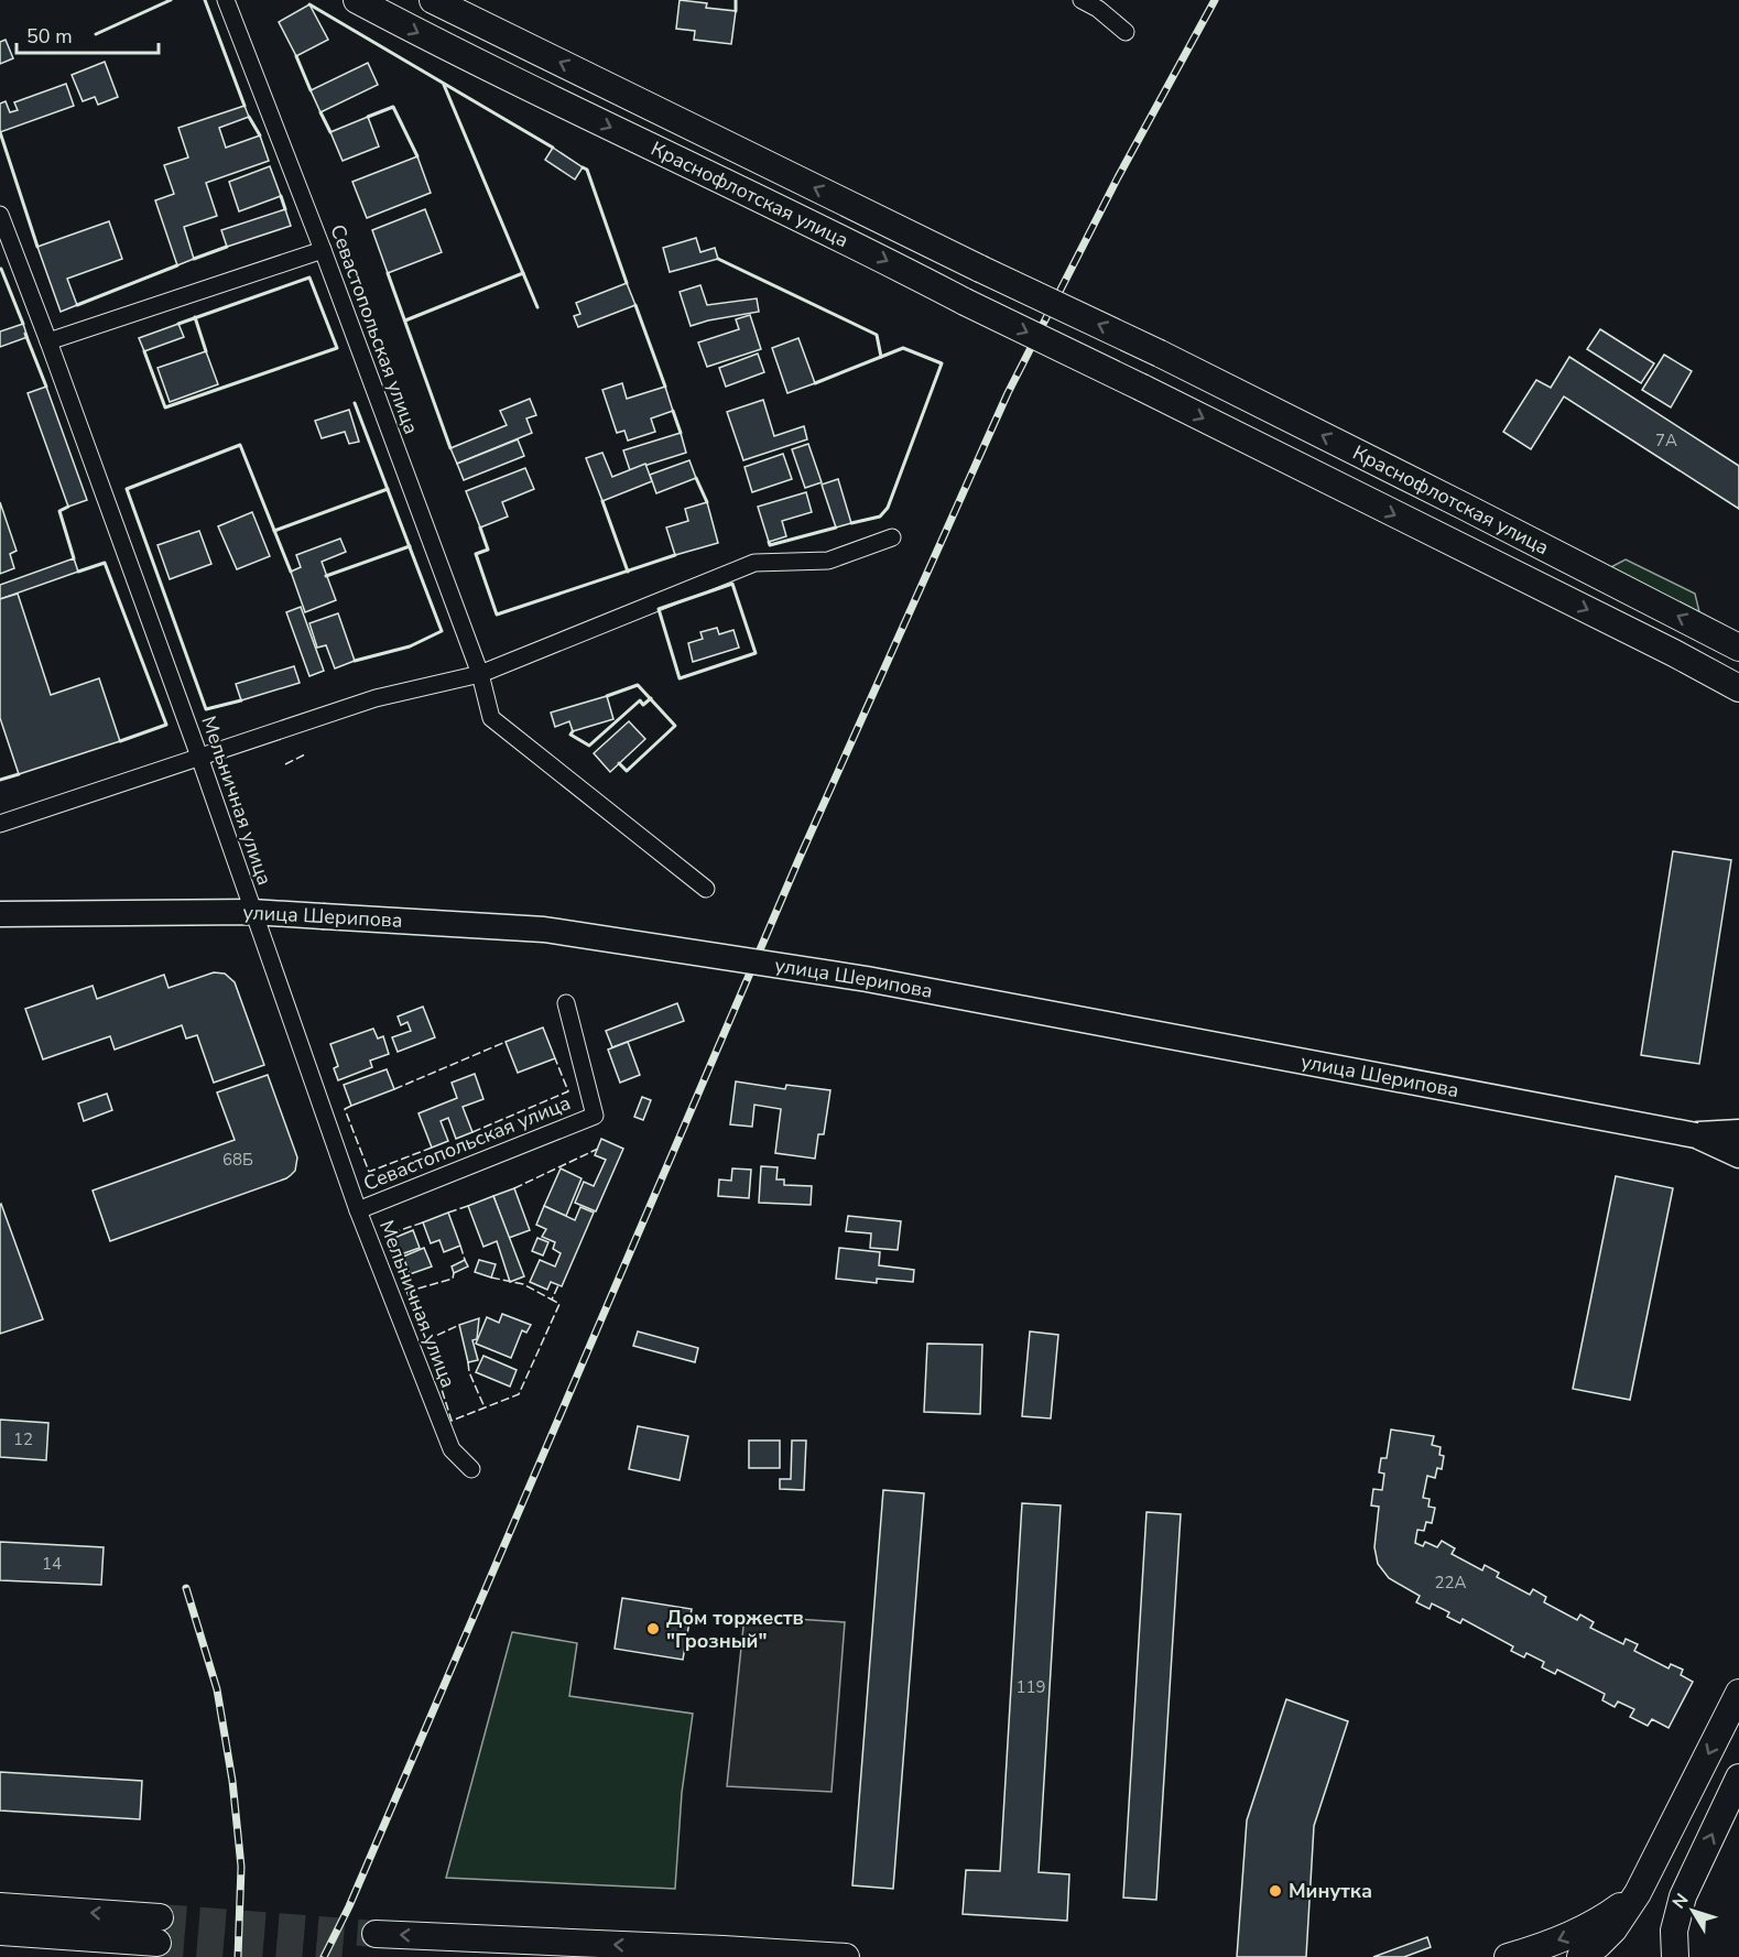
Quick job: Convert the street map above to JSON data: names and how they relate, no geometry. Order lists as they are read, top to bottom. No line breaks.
{"streets":{"main road":["Краснофлотская улица","улица Шерипова"],"street":["Севастопольская улица","Мельничная улица"]},"crossings":[["Севастопольская улица","Мельничная улица"],["Мельничная улица","улица Шерипова"]],"places":["Дом торжеств \"Грозный\"","Минутка"],"house_numbers":["7А","68Б","12","14","22А","119"],"scale_bar":"50 m","north":"top left"}
